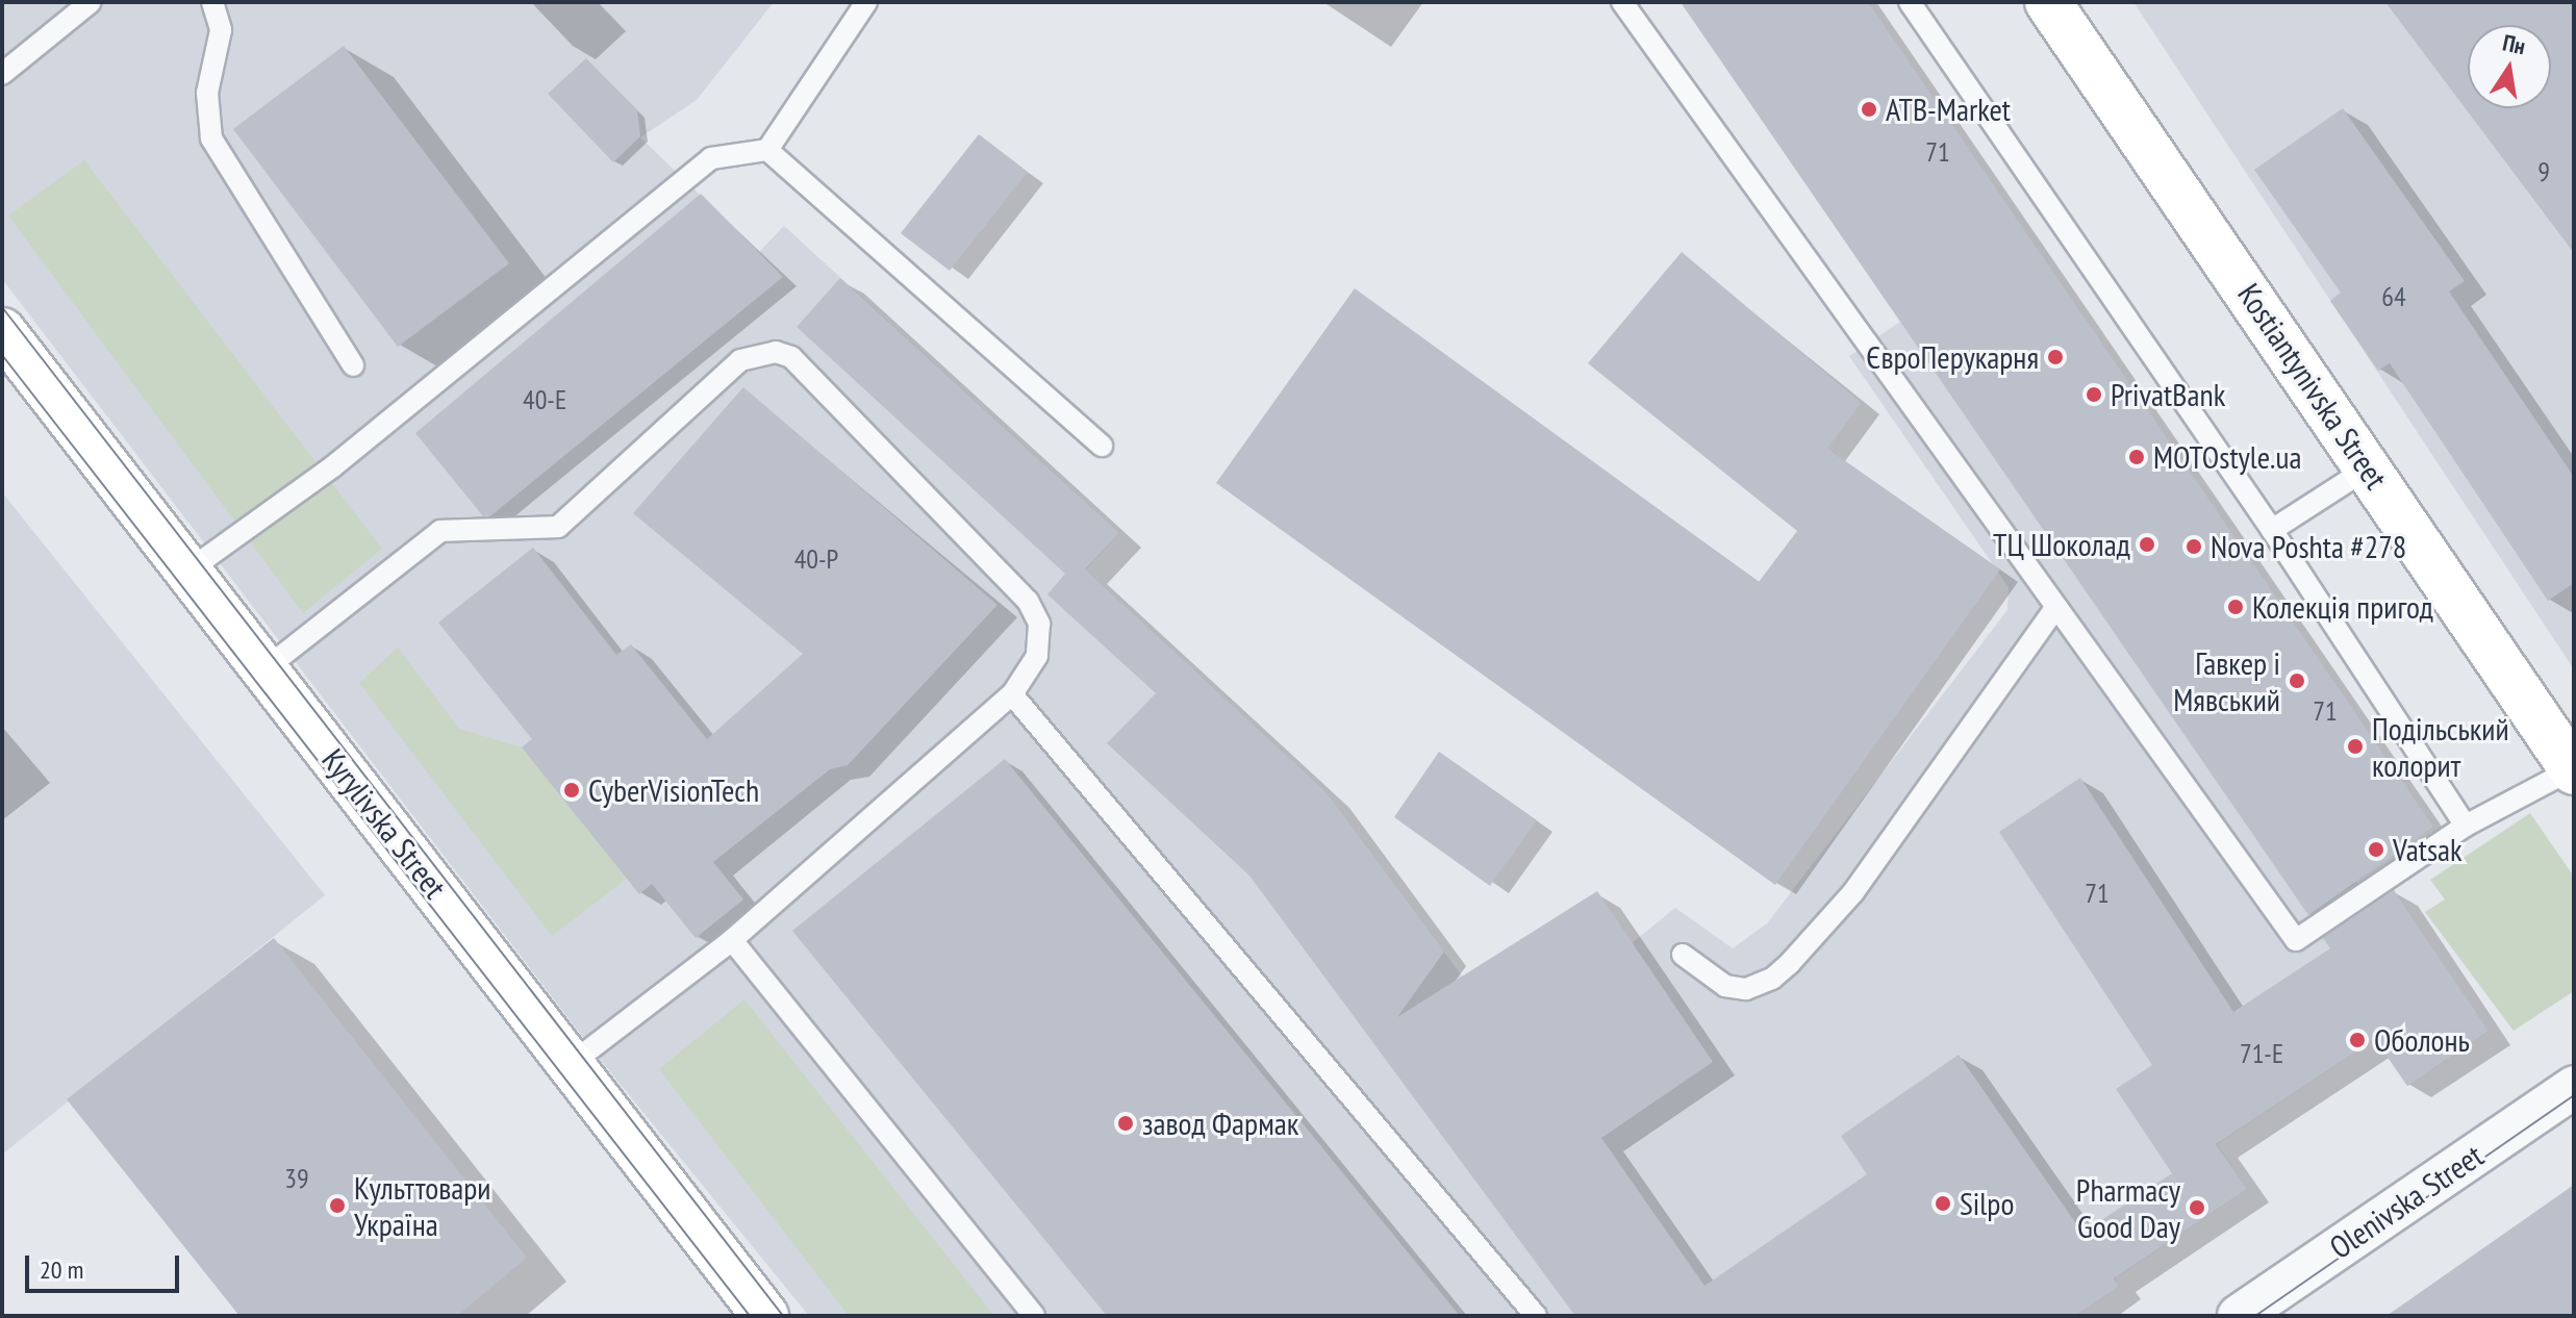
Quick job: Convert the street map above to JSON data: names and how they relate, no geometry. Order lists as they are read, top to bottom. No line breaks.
{"streets":{"street":["Kostiantynivska Street","Kyrylivska Street","Olenivska Street"]},"places":["ATB-Market","ЄвроПерукарня","PrivatBank","MOTOstyle.ua","ТЦ Шоколад","Nova Poshta #278","Колекція пригод","Гавкер і Мявський","Подільський колорит","CyberVisionTech","Vatsak","Оболонь","завод Фармак","Silpo","Культтовари Україна","Pharmacy Good Day"],"house_numbers":["71","9","64","40-Е","40-Р","71","71","71-Е","39"],"scale_bar":"20 m","north":"top"}
